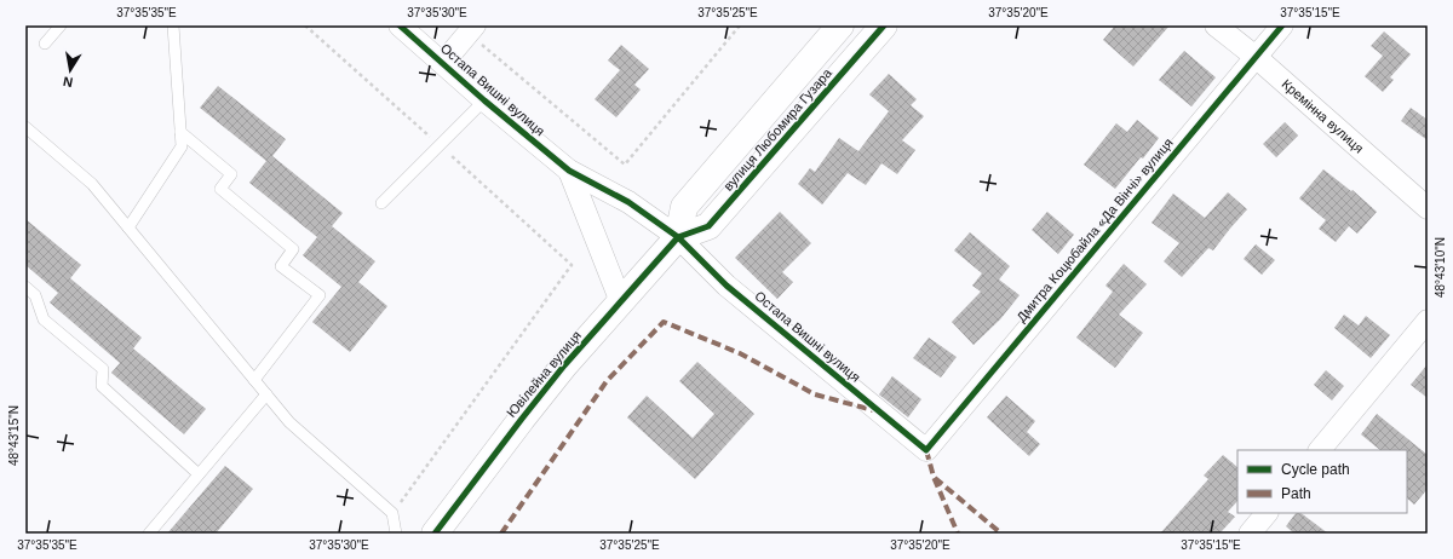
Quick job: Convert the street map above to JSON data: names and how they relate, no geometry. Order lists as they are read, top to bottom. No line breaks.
{"streets":{"street":["Остапа Вишні вулиця","Кремінна вулиця","вулиця Любомира Гузара","Дмитра Коцюбайла «Да Вінчі» вулиця","Ювілейна вулиця"]},"crossings":[["Остапа Вишні вулиця","вулиця Любомира Гузара"],["Остапа Вишні вулиця","Дмитра Коцюбайла «Да Вінчі» вулиця"],["Остапа Вишні вулиця","Ювілейна вулиця"],["Кремінна вулиця","Дмитра Коцюбайла «Да Вінчі» вулиця"],["вулиця Любомира Гузара","Ювілейна вулиця"]],"legend":["Cycle path","Path"],"north":"bottom","coordinates":["37°35'35\"E","37°35'30\"E","37°35'25\"E","37°35'20\"E","37°35'15\"E","48°43'10\"N","48°43'15\"N"]}
